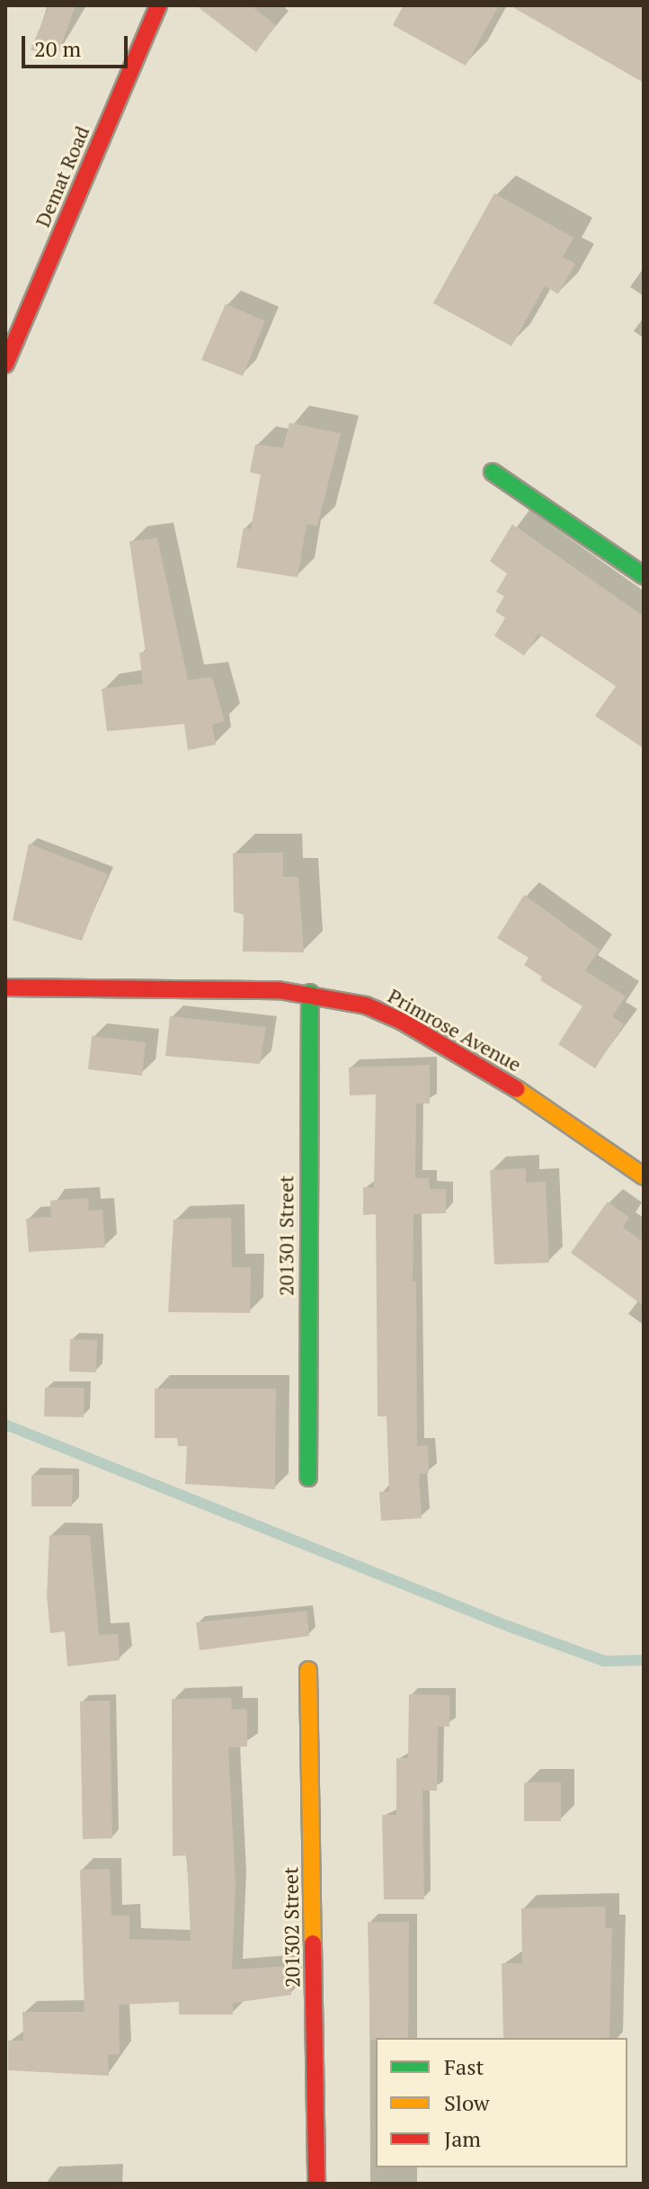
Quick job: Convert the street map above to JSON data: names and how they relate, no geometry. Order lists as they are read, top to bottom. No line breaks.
{"streets":{"street":["Demat Road","Primrose Avenue","201301 Street","201302 Street"]},"crossings":[["Primrose Avenue","201301 Street"]],"legend":["Fast","Slow","Jam"],"scale_bar":"20 m"}
